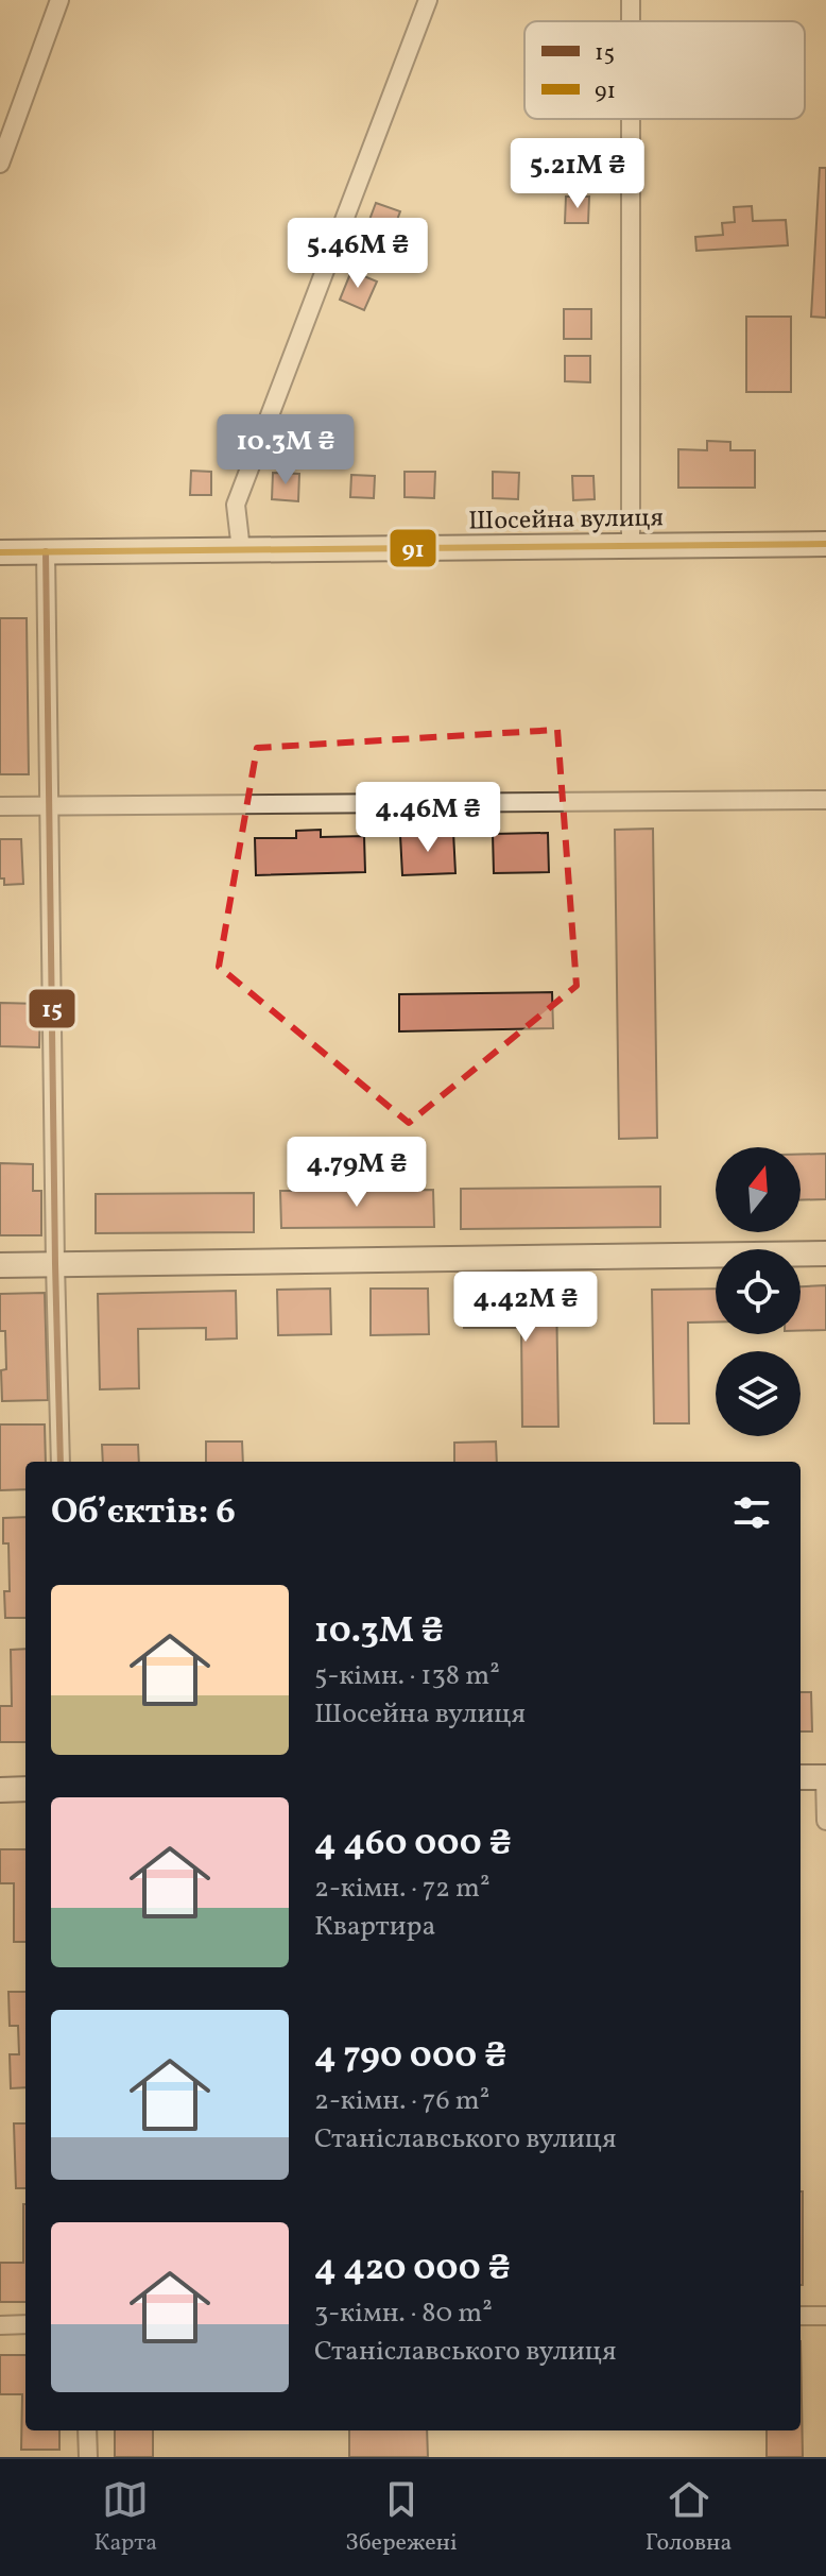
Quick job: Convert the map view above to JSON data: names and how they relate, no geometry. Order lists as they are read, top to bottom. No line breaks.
{"streets":{"street":["Шосейна вулиця"]},"lines":["transit line 91","transit line 15"],"legend":["15","91"],"north":"top","page":{"price":["5.21M ₴","5.46M ₴","10.3M ₴","4.46M ₴","4.79M ₴","4.42M ₴"],"heading":"Об’єктів: 6","list":[{"name":"10.3M ₴","note":"5-кімн. · 138 m² · Шосейна вулиця"},{"name":"4 460 000 ₴","note":"2-кімн. · 72 m² · Квартира"},{"name":"4 790 000 ₴","note":"2-кімн. · 76 m² · Станіславського вулиця"},{"name":"4 420 000 ₴","note":"3-кімн. · 80 m² · Станіславського вулиця"}],"tabs":["Карта","Збережені","Головна"]}}
